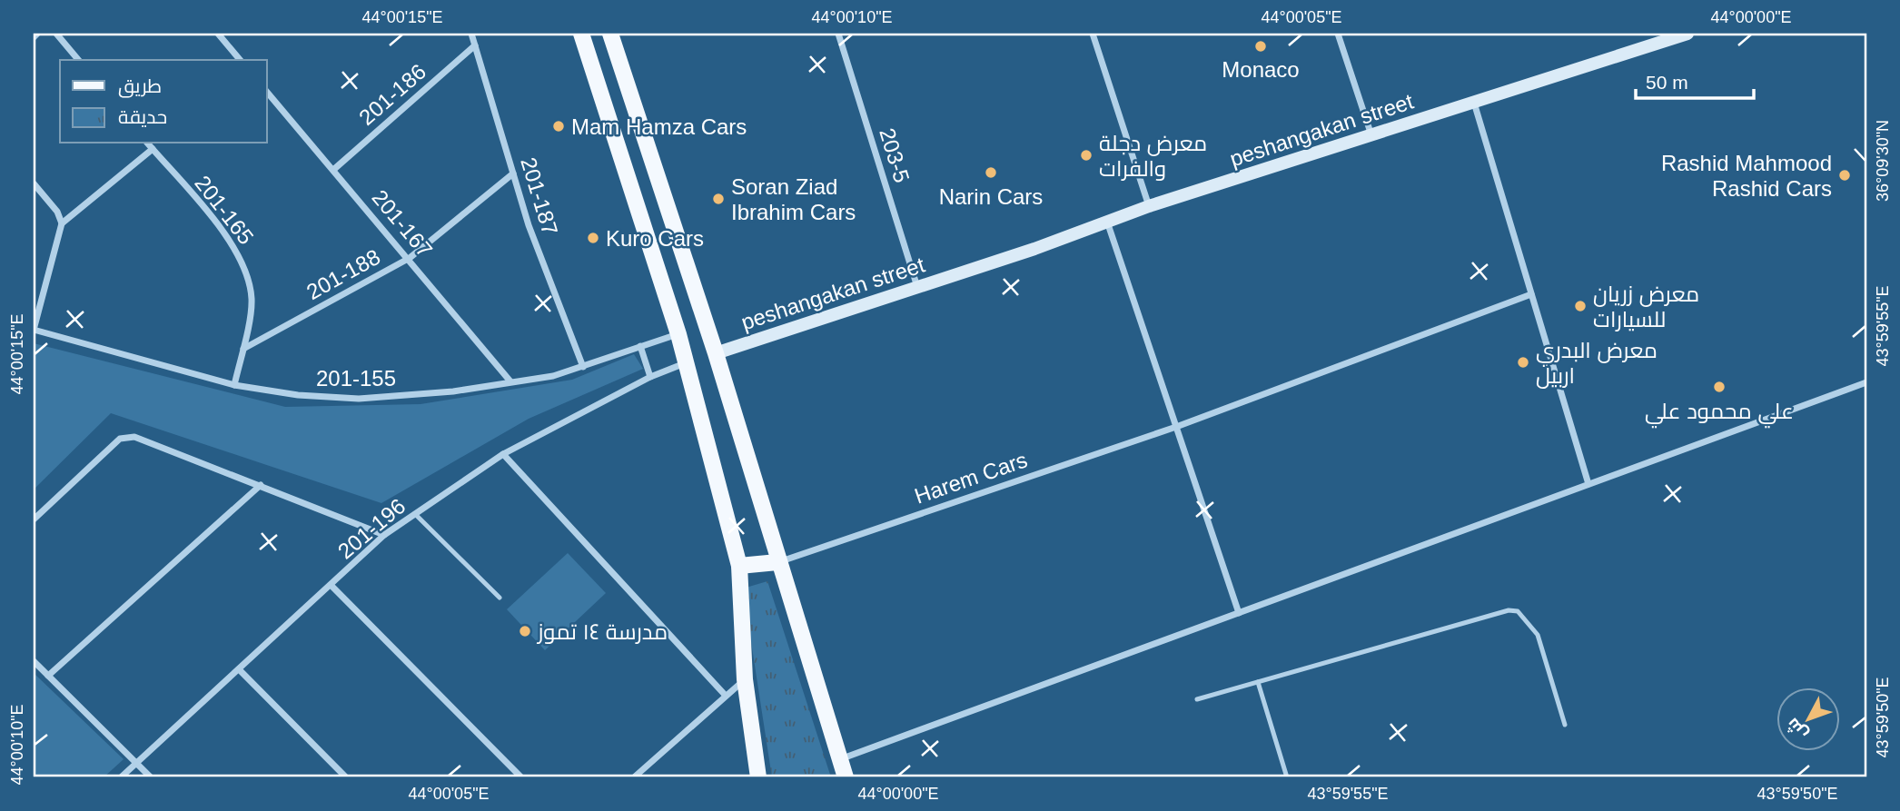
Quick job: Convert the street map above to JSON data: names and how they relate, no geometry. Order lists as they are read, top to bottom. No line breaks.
{"streets":{"street":["201-186","peshangakan street","203-5","201-187","201-165","201-167","201-188","201-155","Harem Cars","201-196"]},"crossings":[["201-186","201-187"],["201-186","201-167"],["peshangakan street","203-5"],["201-187","201-188"],["201-187","201-155"],["201-165","201-188"],["201-165","201-155"],["201-167","201-188"],["201-167","201-155"]],"places":["Monaco","Mam Hamza Cars","معرض دجلة والفرات","Narin Cars","Rashid Mahmood Rashid Cars","Soran Ziad Ibrahim Cars","Kuro Cars","معرض زريان للسيارات","معرض البدري اربيل","علي محمود علي","مدرسة ١٤ تموز"],"legend":["طريق","حديقة"],"scale_bar":"50 m","north":"bottom left","coordinates":["44°00'15\"E","44°00'10\"E","44°00'05\"E","44°00'00\"E","36°09'30\"N","43°59'55\"E","43°59'50\"E"]}
